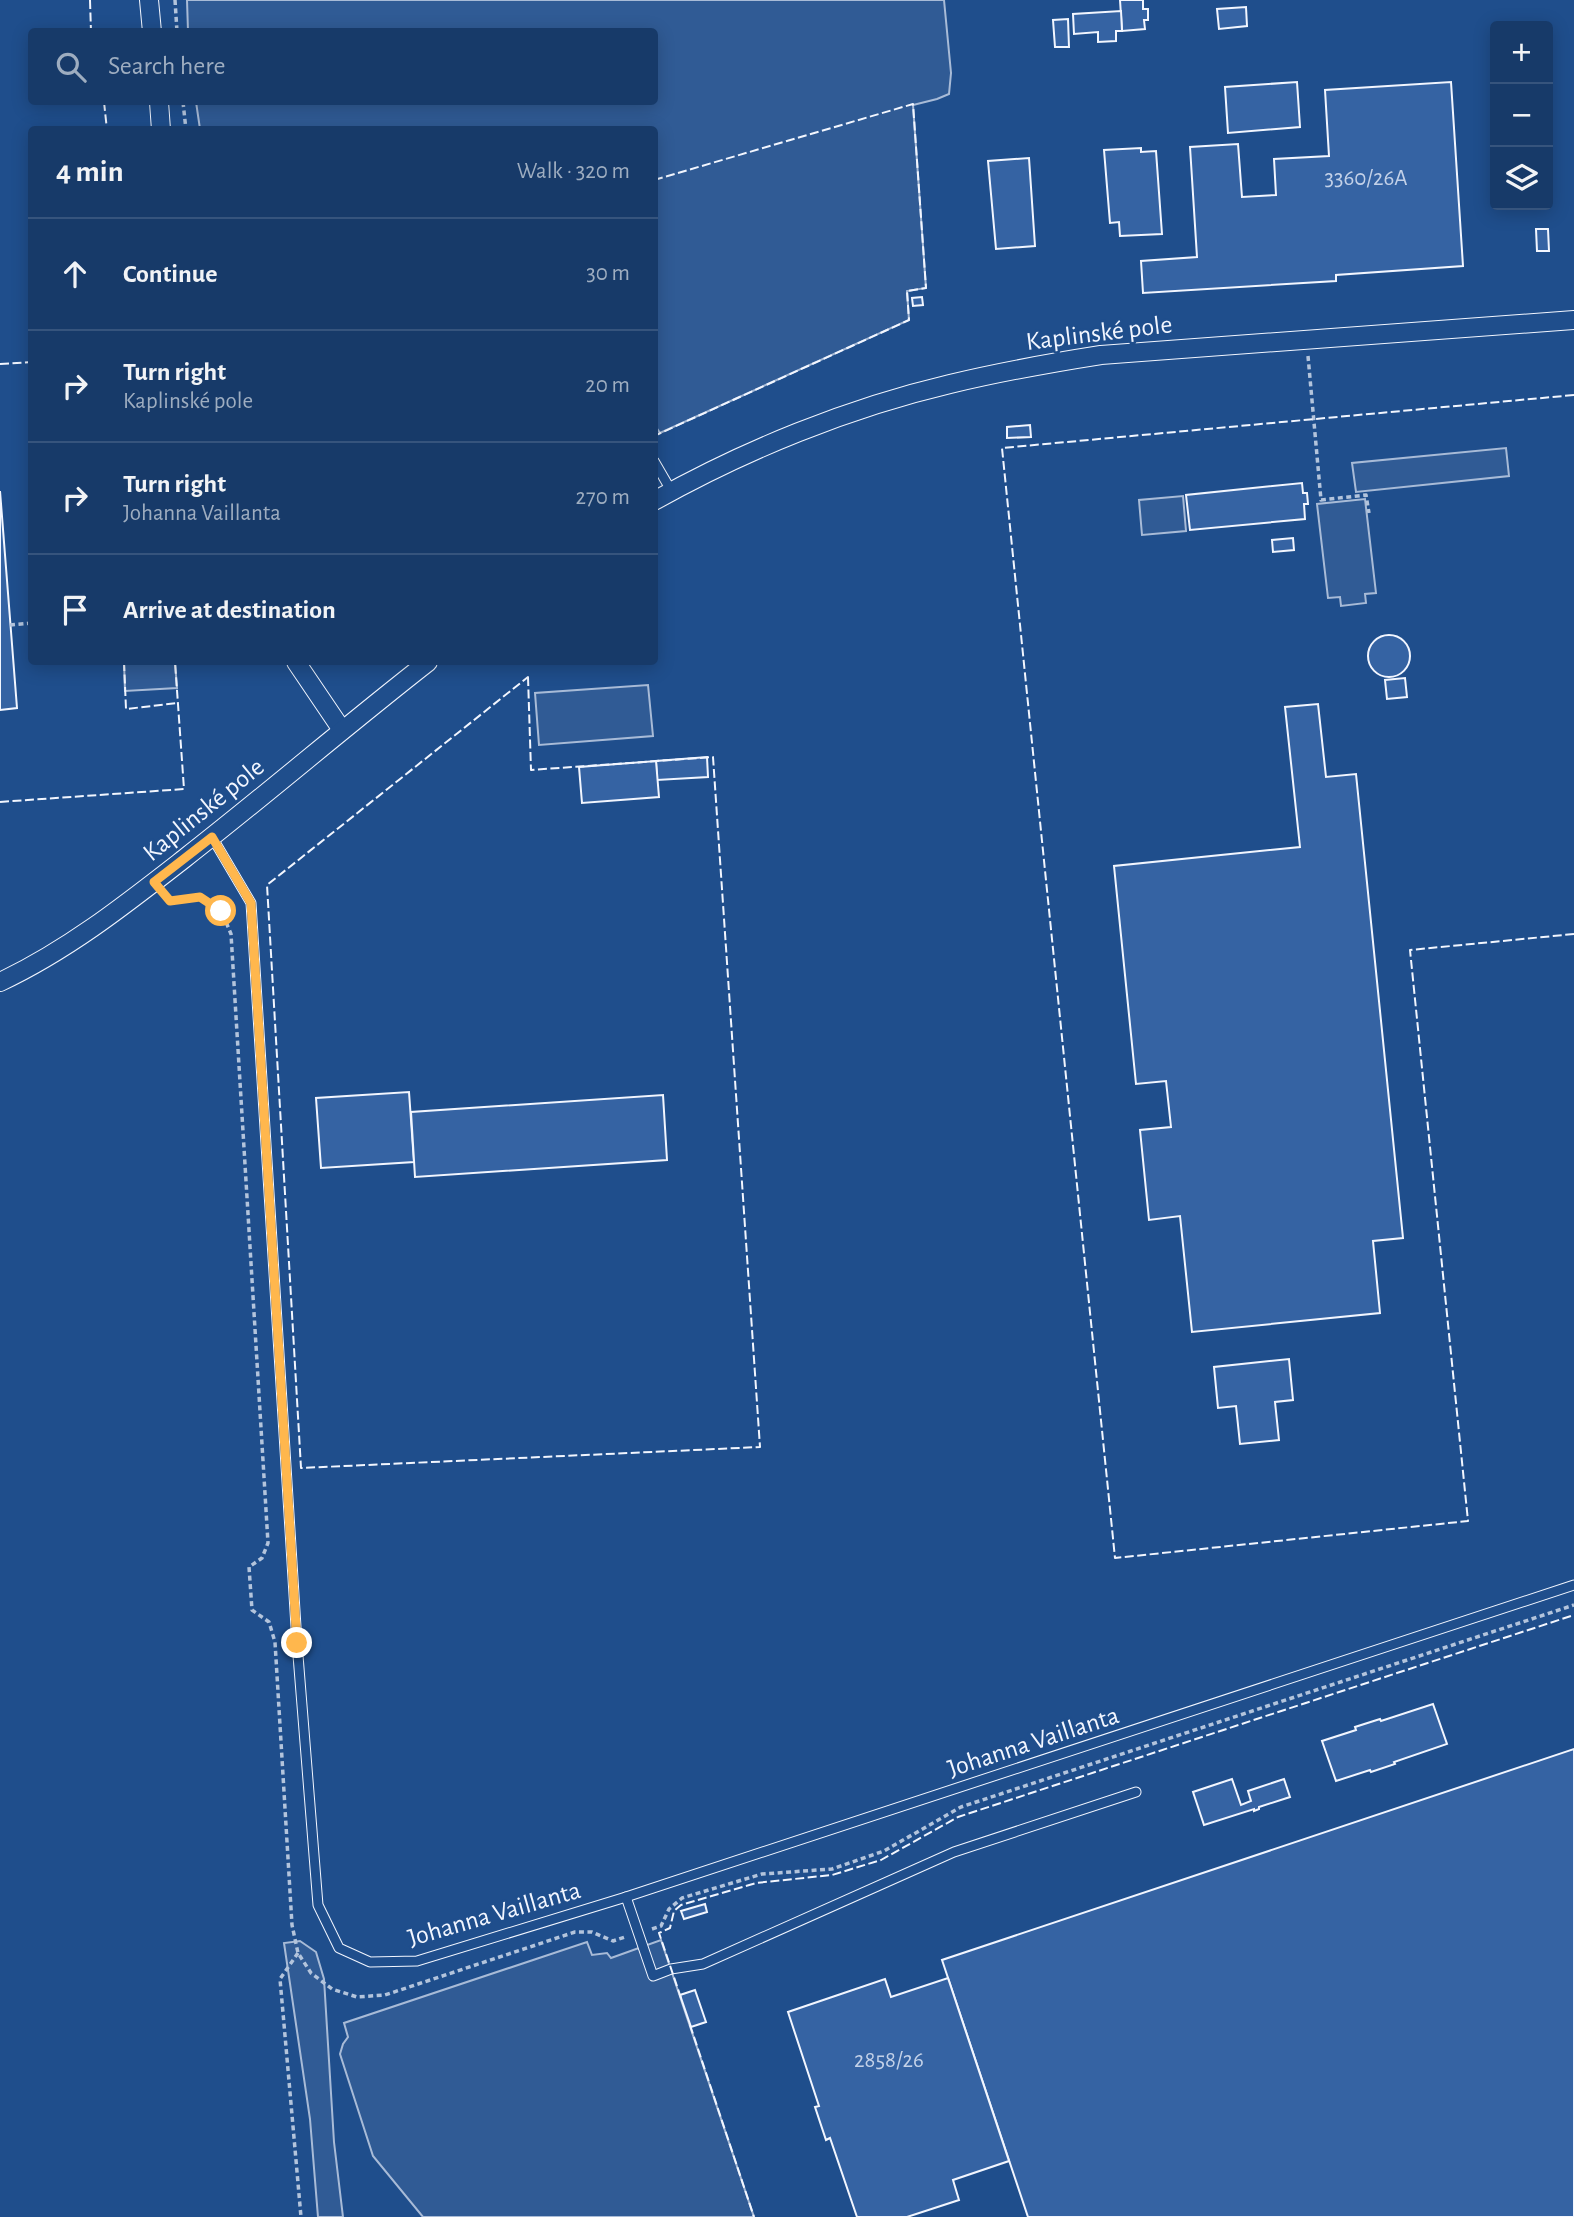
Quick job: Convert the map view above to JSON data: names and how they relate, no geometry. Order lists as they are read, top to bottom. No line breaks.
{"streets":{"street":["Kaplinské pole"],"lane":["Johanna Vaillanta"]},"crossings":[["Kaplinské pole","Johanna Vaillanta"]],"house_numbers":["3360/26A","2858/26"],"page":{"map_buttons":["+","−"],"search":"Search here","heading":["4 min","Walk · 320 m"],"list":[["Continue","30 m"],["Turn right","Kaplinské pole","20 m"],["Turn right","Johanna Vaillanta","270 m"],"Arrive at destination"]}}
